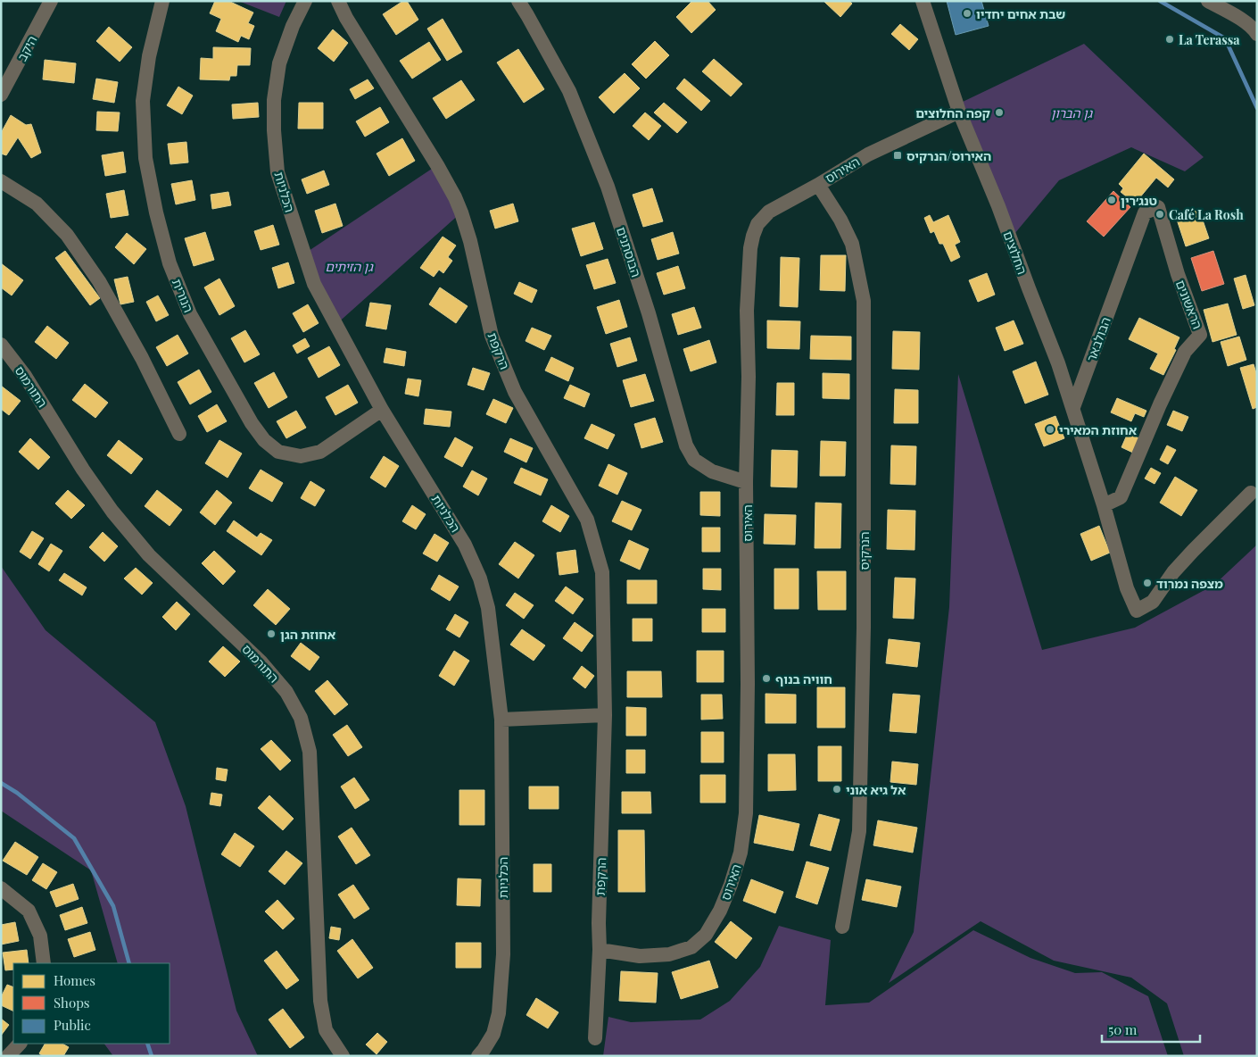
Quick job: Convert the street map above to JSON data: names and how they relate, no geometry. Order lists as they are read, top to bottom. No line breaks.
{"streets":{"street":["היקב","האירוס","הכלניות","הבוסתנים","החלוצים","הנורית","הראשונים","הבולבאר","הרקפת","התורמוס","הנרקיס"]},"crossings":[["האירוס","הבוסתנים"],["האירוס","החלוצים"],["האירוס","הרקפת"],["האירוס","הנרקיס"],["הכלניות","הנורית"],["החלוצים","הראשונים"],["החלוצים","הבולבאר"],["הראשונים","הבולבאר"]],"parks":["גן הברון","גן הזיתים"],"places":{"other":["שבת אחים יחדיו","La Terassa","קפה החלוצים","טנג׳רין","Café La Rosh","אחוזת המאירי","מצפה נמרוד","אחוזת הגן","חוויה בנוף","אל גיא אוני"],"transit":["האירוס/הנרקיס"]},"legend":["Homes","Shops","Public"],"scale_bar":"50 m"}
